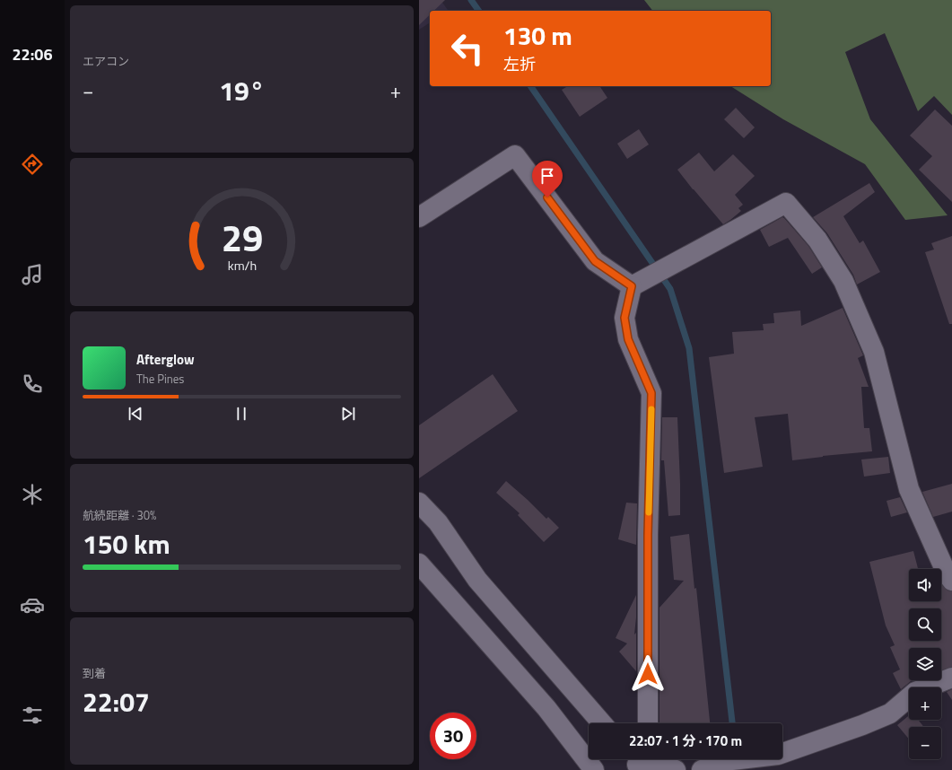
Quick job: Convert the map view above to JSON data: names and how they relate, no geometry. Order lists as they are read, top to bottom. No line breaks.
{"page":{"tabs":"22:06","tile":["エアコン",["航続距離 · 30%","150 km"],["到着","22:07"]],"turn":["130 m","左折"],"heat":["−","19°","+"],"song":["Afterglow","The Pines"],"map_buttons":["+","−"],"limit":"30","trip":"22:07 · 1 分 · 170 m","gauge":["29","km/h"]}}
